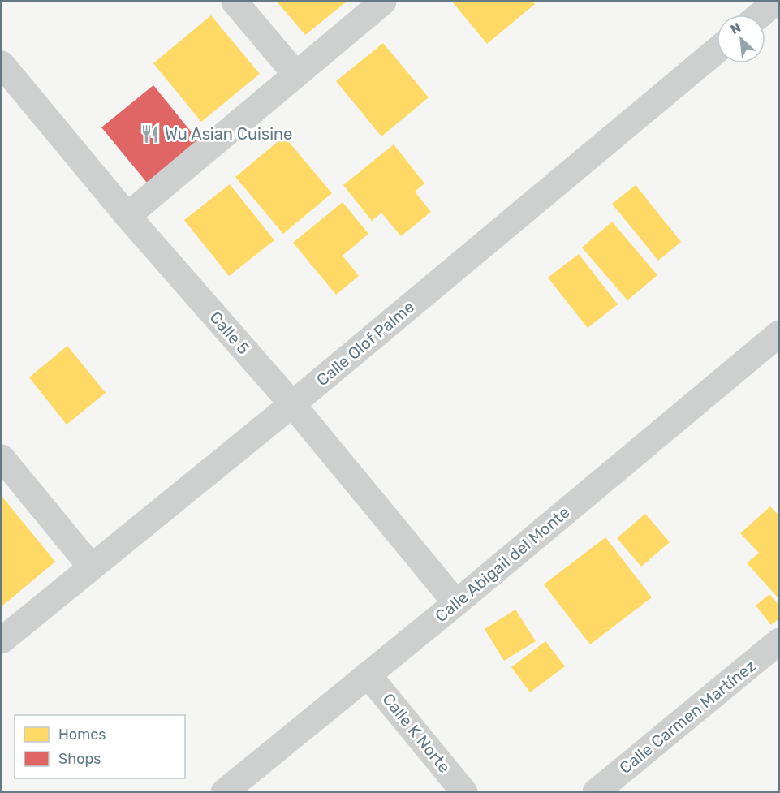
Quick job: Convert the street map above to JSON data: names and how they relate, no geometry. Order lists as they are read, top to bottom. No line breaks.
{"streets":{"street":["Calle 5","Calle Olof Palme","Calle Abigail del Monte","Calle Carmen Martínez","Calle K Norte"]},"crossings":[["Calle 5","Calle Olof Palme"],["Calle 5","Calle Abigail del Monte"],["Calle Abigail del Monte","Calle K Norte"]],"places":{"restaurant":["Wu Asian Cuisine"]},"legend":["Homes","Shops"],"north":"top left"}
